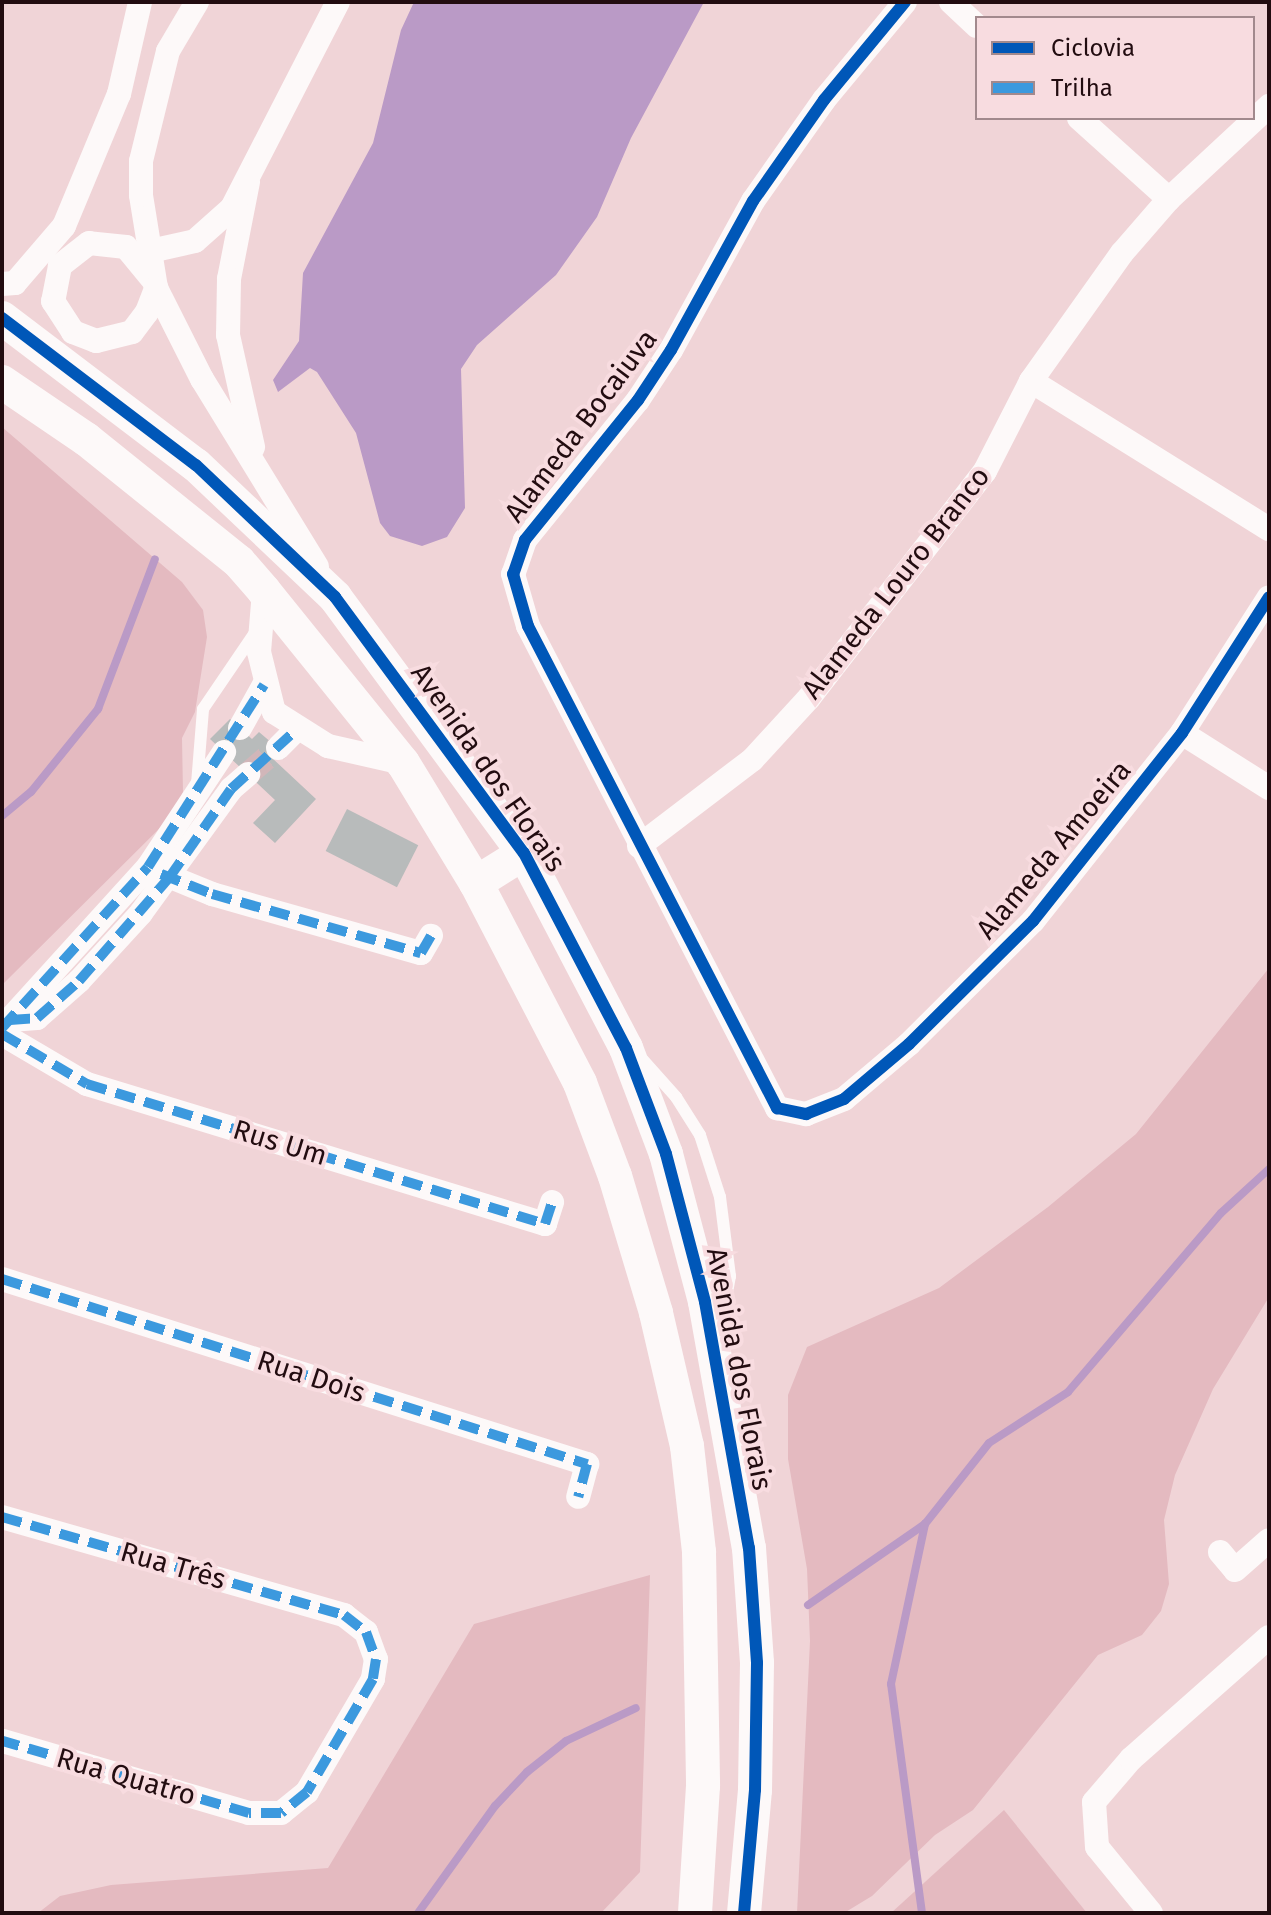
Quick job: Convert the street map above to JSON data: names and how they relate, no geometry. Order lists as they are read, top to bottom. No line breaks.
{"streets":{"street":["Alameda Bocaiuva","Alameda Louro Branco","Avenida dos Florais","Alameda Amoeira","Rus Um","Rua Dois","Rua Três","Rua Quatro"]},"crossings":[["Alameda Bocaiuva","Alameda Louro Branco"],["Alameda Bocaiuva","Alameda Amoeira"],["Rua Três","Rua Quatro"]],"legend":["Ciclovia","Trilha"]}
